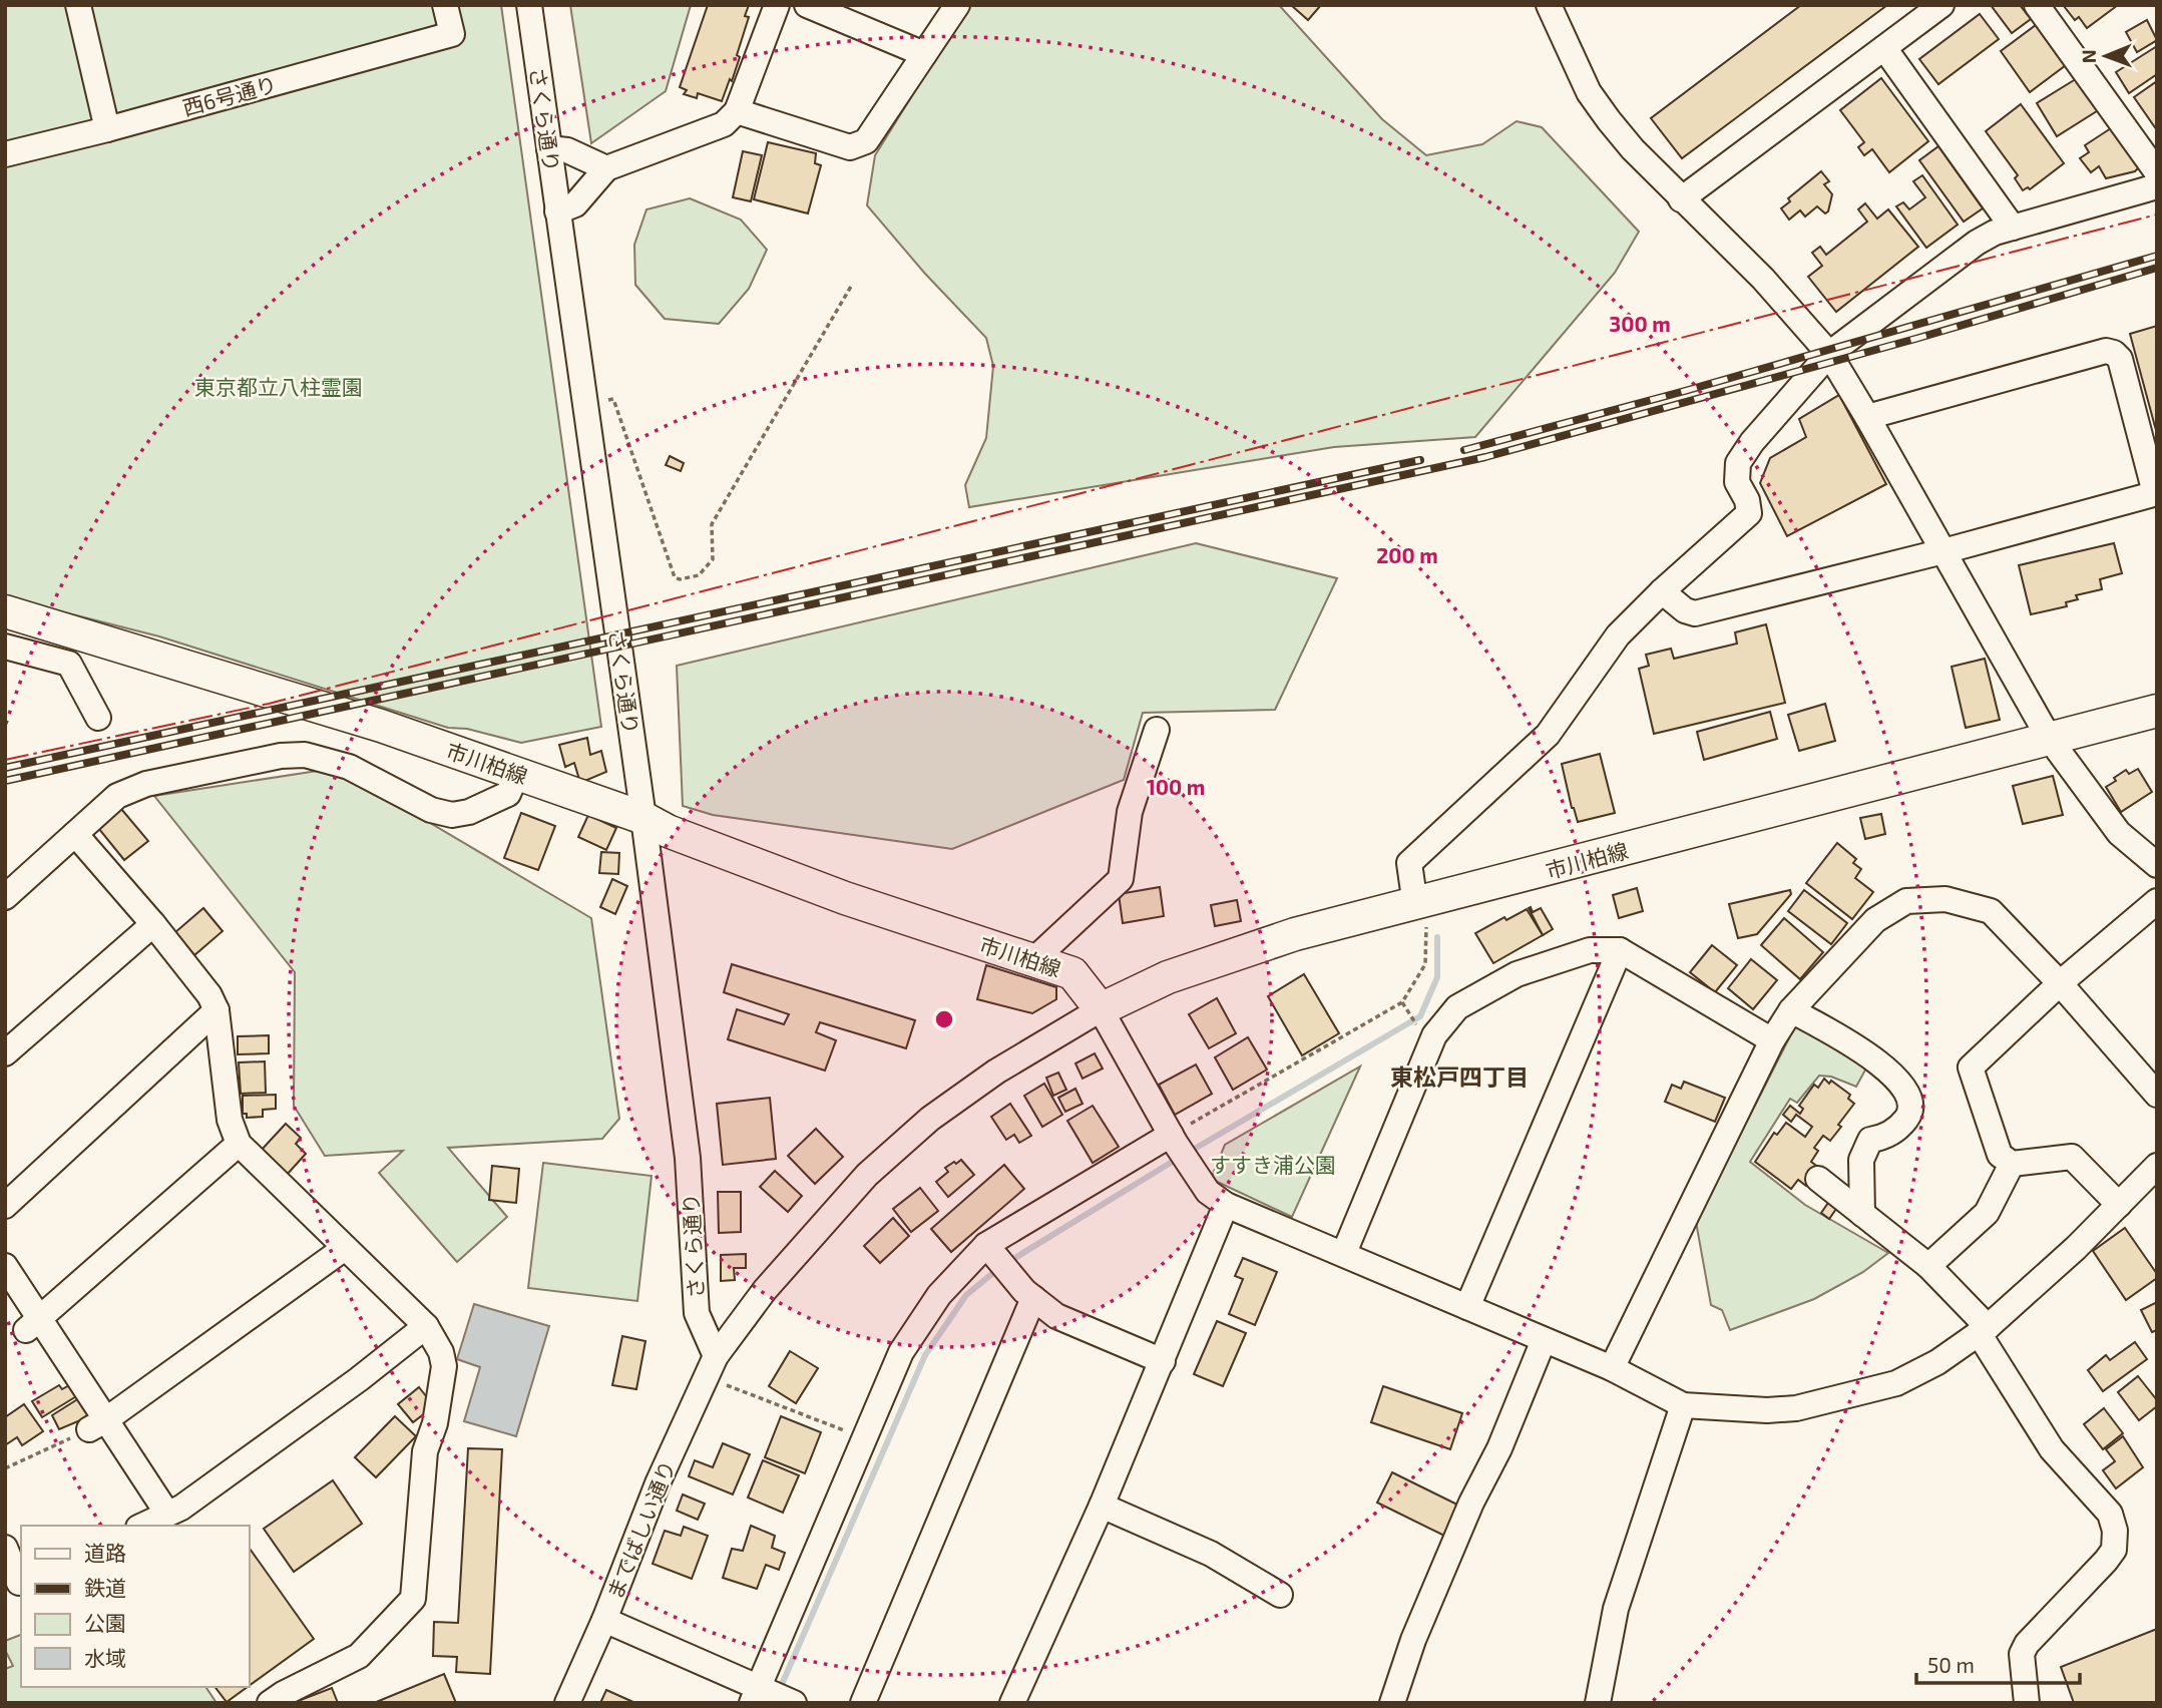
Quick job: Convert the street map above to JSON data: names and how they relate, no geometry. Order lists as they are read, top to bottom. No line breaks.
{"streets":{"main road":["市川柏線"],"street":["西6号通り","さくら通り","までばしい通り"]},"crossings":[["さくら通り","市川柏線"],["さくら通り","までばしい通り"],["市川柏線","までばしい通り"]],"districts":["東松戸四丁目"],"parks":["東京都立八柱霊園","すすき浦公園"],"legend":["道路","鉄道","公園","水域"],"scale_bar":"50 m","north":"left","rings":["300 m","200 m","100 m"]}
